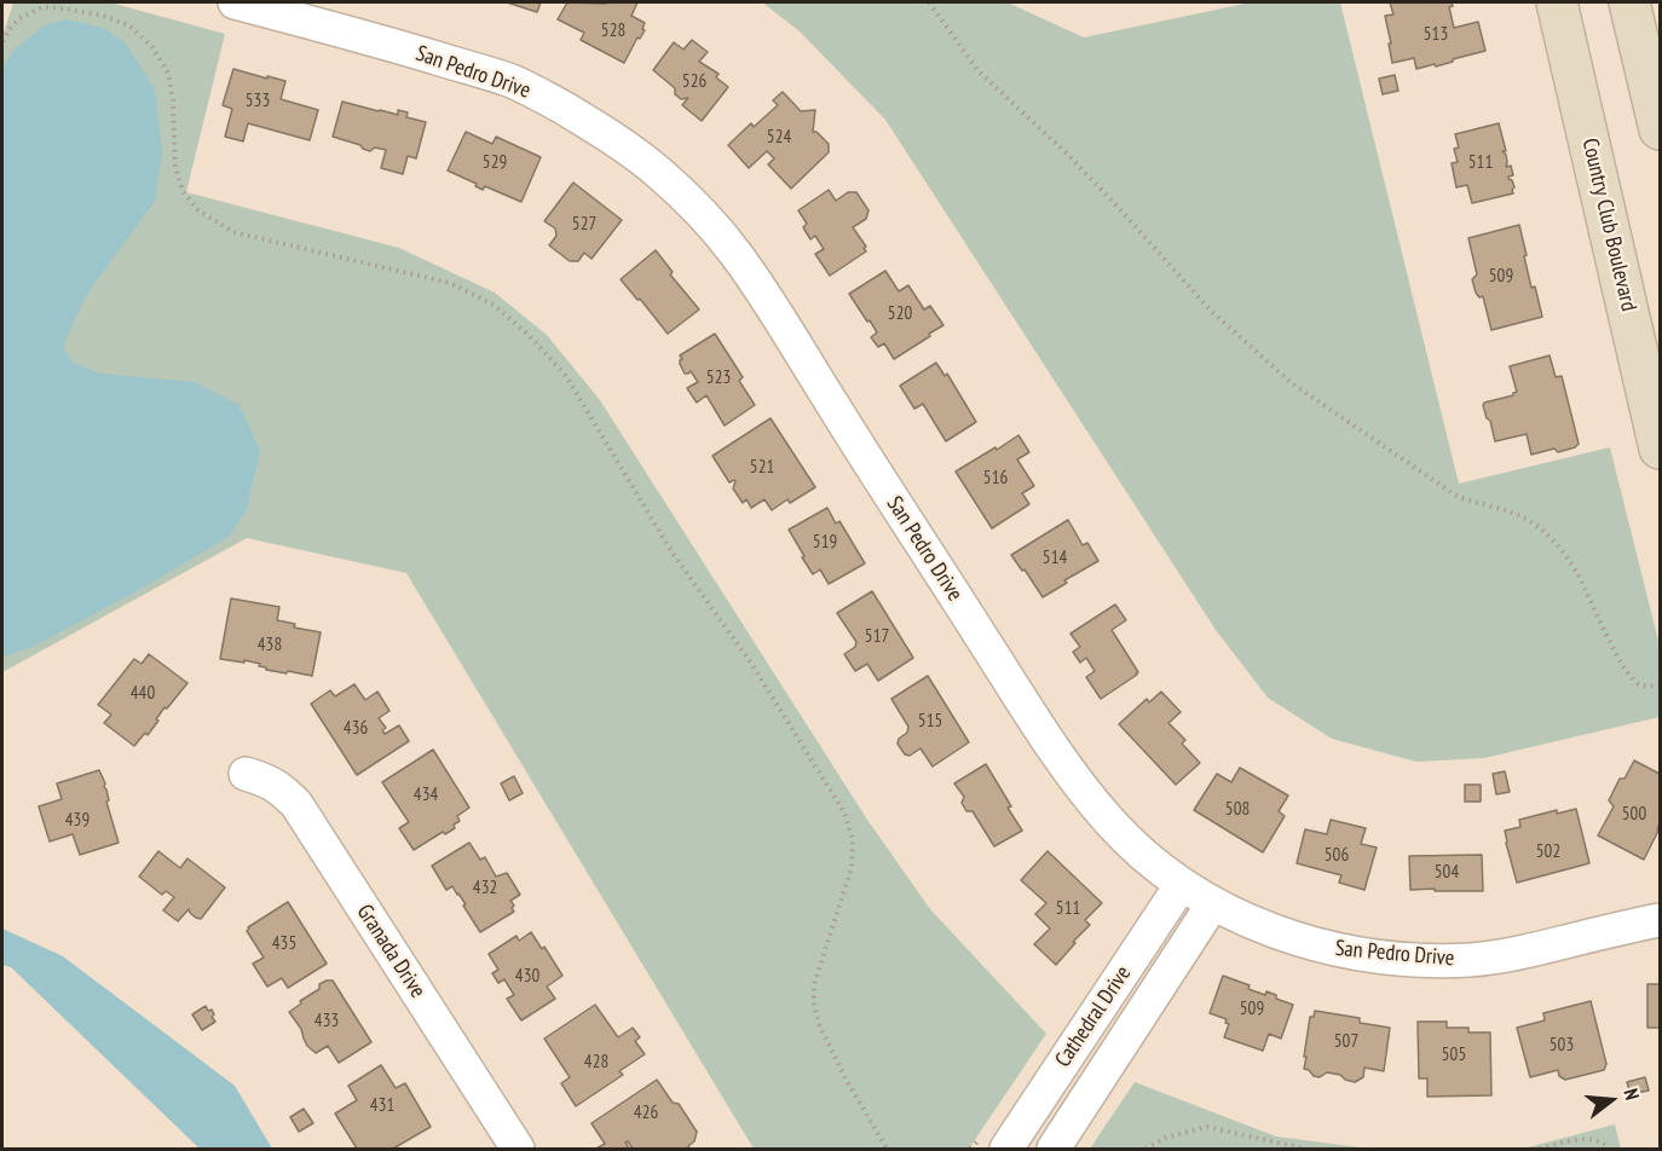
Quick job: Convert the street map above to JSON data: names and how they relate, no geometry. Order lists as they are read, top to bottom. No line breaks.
{"streets":{"street":["San Pedro Drive","Country Club Boulevard","Granada Drive","Cathedral Drive"]},"crossings":[["San Pedro Drive","Cathedral Drive"]],"house_numbers":["528","513","526","533","524","529","511","527","509","520","523","521","516","519","514","517","438","440","515","436","434","508","500","439","502","506","504","432","511","435","430","509","433","507","503","505","428","431","426"],"north":"right"}
